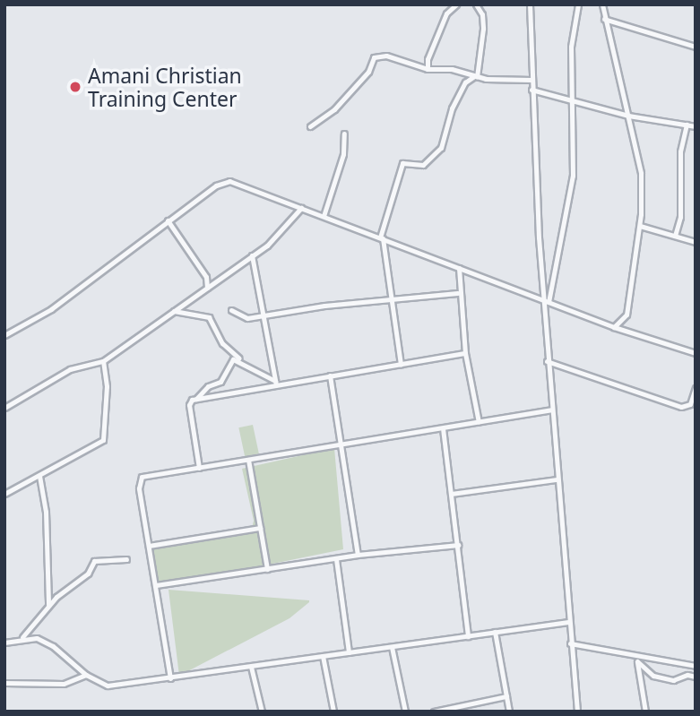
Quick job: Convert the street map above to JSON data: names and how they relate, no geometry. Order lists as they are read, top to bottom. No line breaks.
{"places":["Amani Christian Training Center"]}
